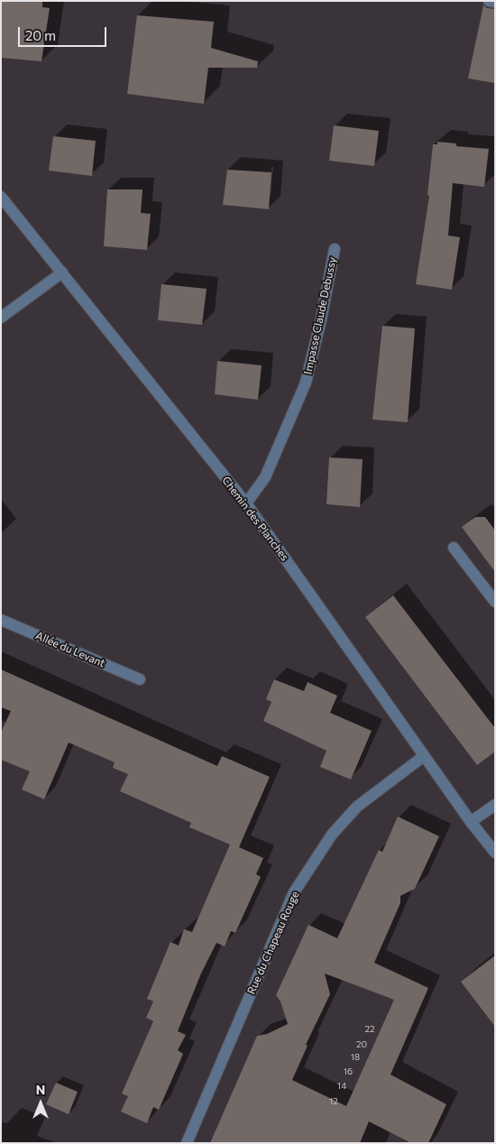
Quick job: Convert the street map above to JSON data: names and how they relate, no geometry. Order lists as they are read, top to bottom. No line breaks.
{"streets":{"street":["Impasse Claude Debussy","Chemin des Planches","Allée du Levant","Rue du Chapeau Rouge"]},"crossings":[["Impasse Claude Debussy","Chemin des Planches"],["Chemin des Planches","Rue du Chapeau Rouge"]],"house_numbers":["22","20","18","16","14","12"],"scale_bar":"20 m","north":"top"}
